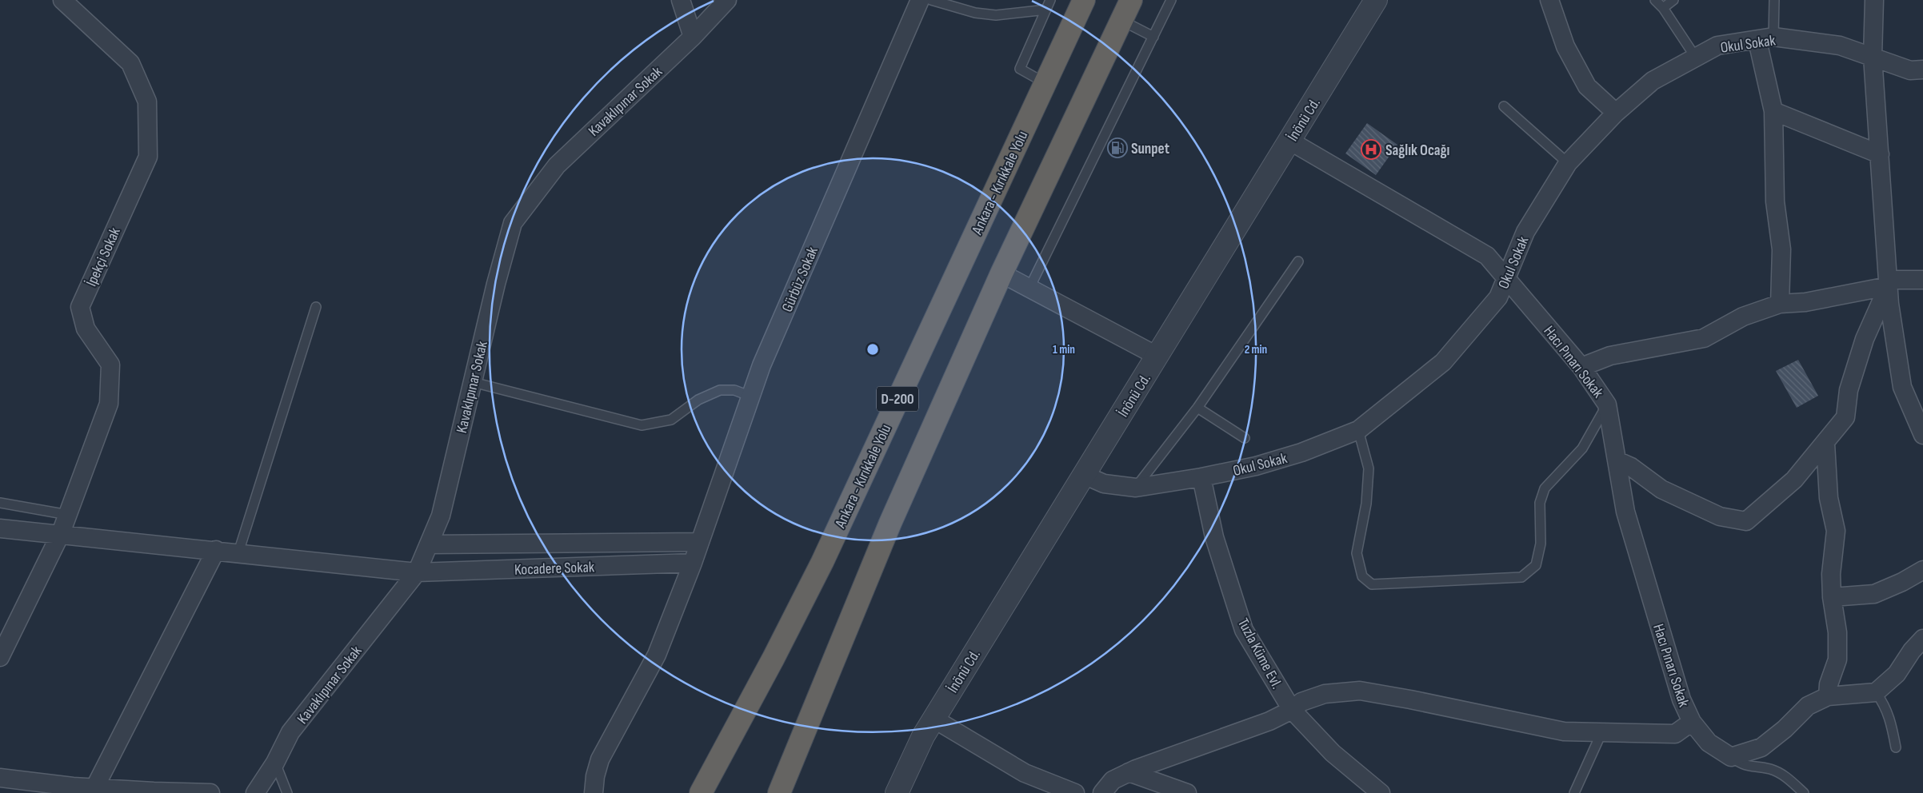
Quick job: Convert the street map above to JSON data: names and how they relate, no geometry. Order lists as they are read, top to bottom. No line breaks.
{"streets":{"highway":["Ankara - Kırıkkale Yolu","D-200"],"street":["Okul Sokak","Kavaklıpınar Sokak","İnönü Cd.","İpekçi Sokak","Gürbüz Sokak","Hacı Pınarı Sokak","Kocadere Sokak","Tuzla Küme Evl."]},"crossings":[["Okul Sokak","İnönü Cd."],["Okul Sokak","Hacı Pınarı Sokak"],["Okul Sokak","Tuzla Küme Evl."],["Kavaklıpınar Sokak","Kocadere Sokak"],["İnönü Cd.","Hacı Pınarı Sokak"],["İpekçi Sokak","Kocadere Sokak"],["Gürbüz Sokak","Kocadere Sokak"]],"places":{"fuel station":["Sunpet"],"hospital":["Sağlık Ocağı"]},"rings":["1 min","2 min"]}
